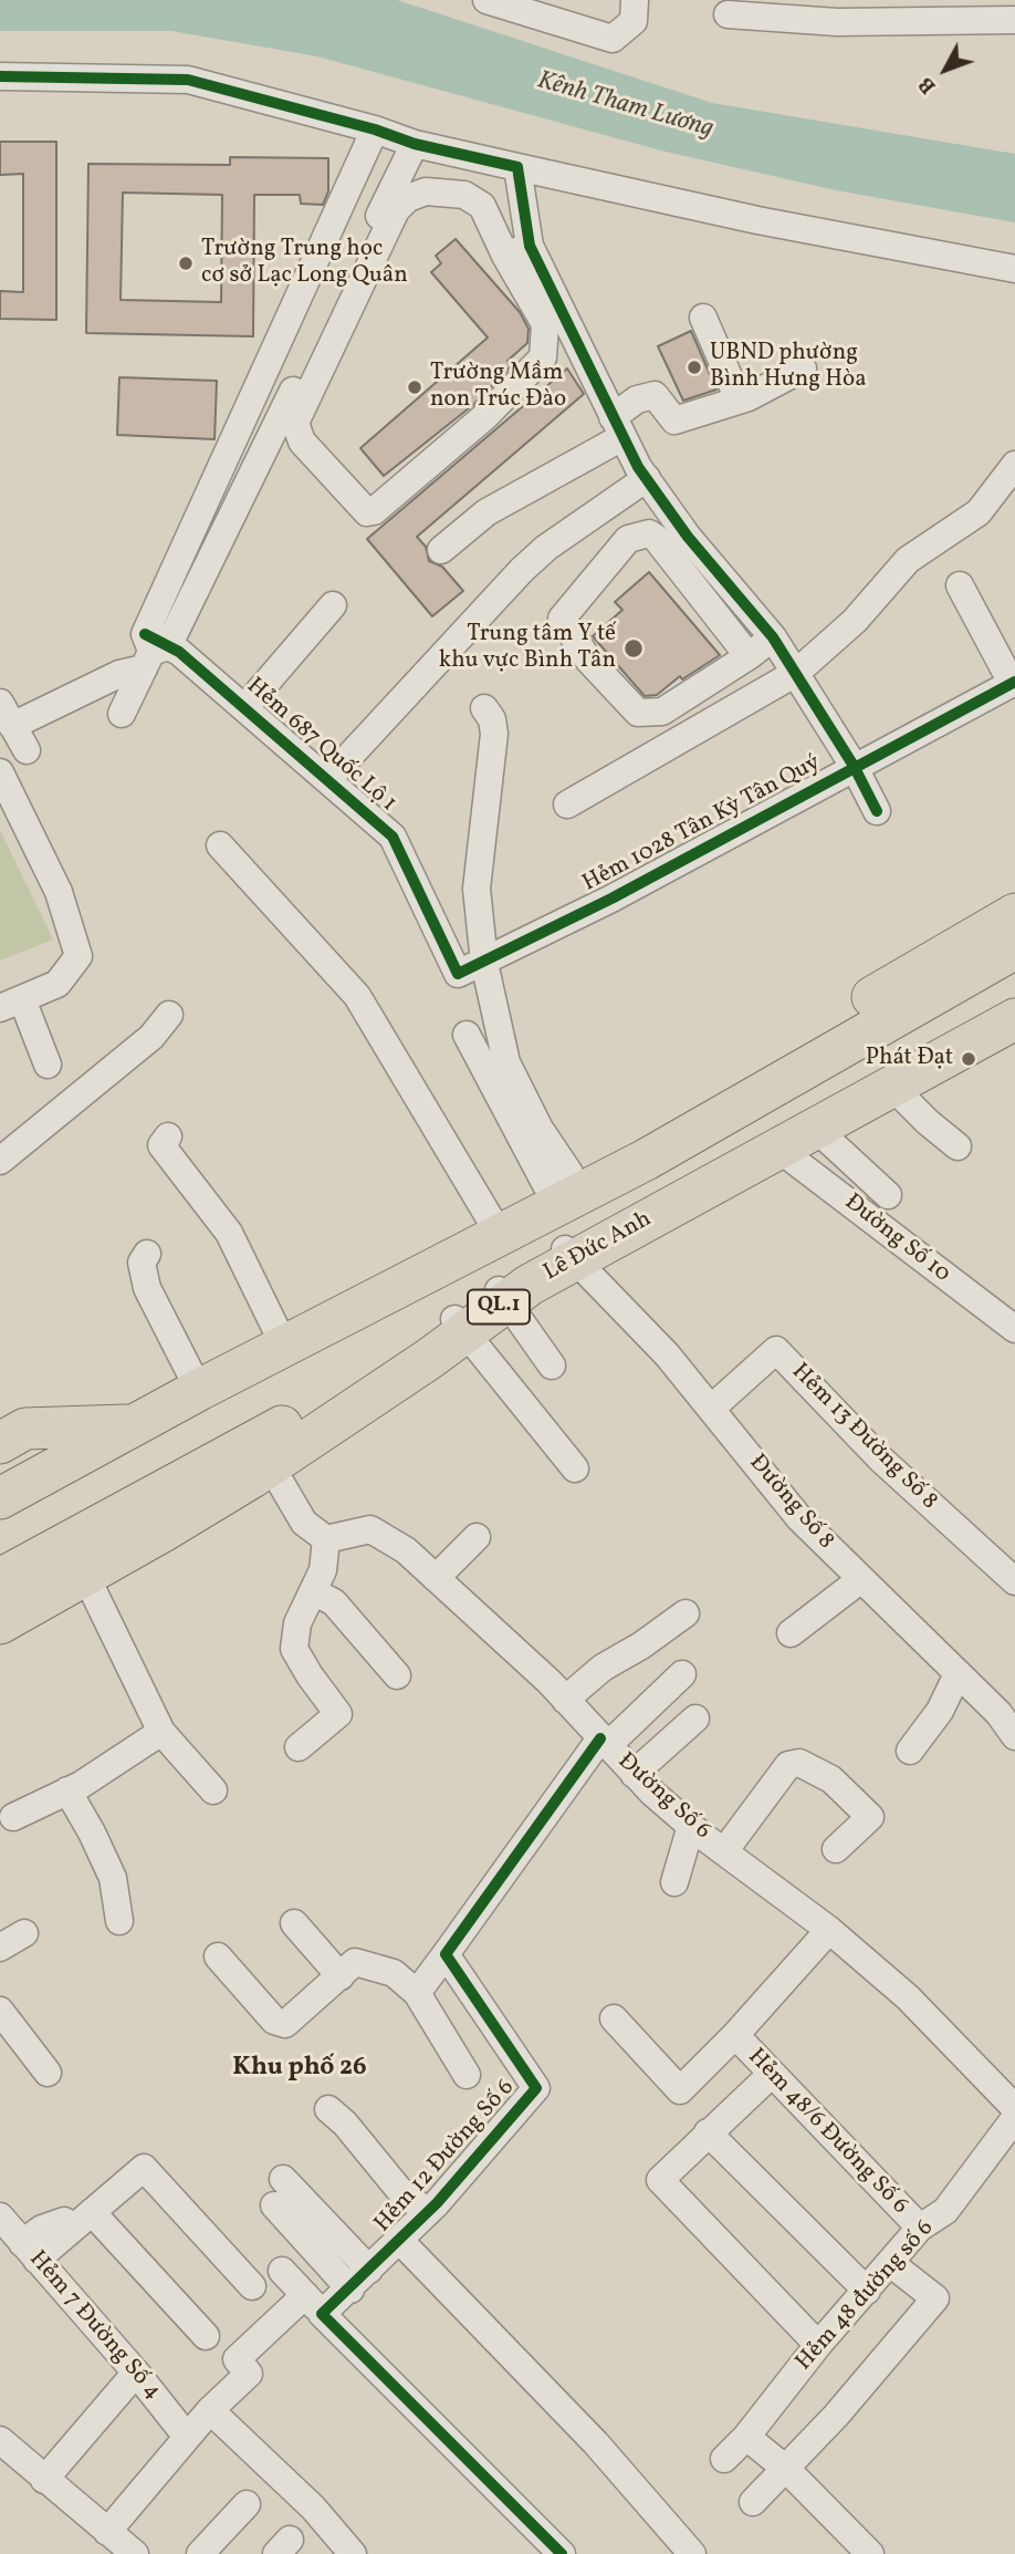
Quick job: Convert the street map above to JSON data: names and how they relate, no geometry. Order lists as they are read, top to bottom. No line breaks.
{"streets":{"highway":["Lê Đức Anh","QL.1"],"street":["Hẻm 687 Quốc Lộ 1","Hẻm 1028 Tân Kỳ Tân Quý","Đường Số 10","Hẻm 13 Đường Số 8","Đường Số 8","Đường Số 6","Hẻm 48/6 Đường Số 6","Hẻm 12 Đường Số 6","Hẻm 48 đường số 6","Hẻm 7 Đường Số 4"]},"crossings":[["Hẻm 687 Quốc Lộ 1","Hẻm 1028 Tân Kỳ Tân Quý"],["Đường Số 10","Lê Đức Anh"],["Lê Đức Anh","Đường Số 8"],["Hẻm 13 Đường Số 8","Đường Số 8"],["Hẻm 48/6 Đường Số 6","Hẻm 48 đường số 6"]],"districts":["Khu phố 26"],"water":["Kênh Tham Lương"],"places":["Trường Trung học cơ sở Lạc Long Quân","UBND phường Bình Hưng Hòa","Trường Mầm non Trúc Đào","Trung tâm Y tế khu vực Bình Tân","Phát Đạt"],"north":"bottom left"}
